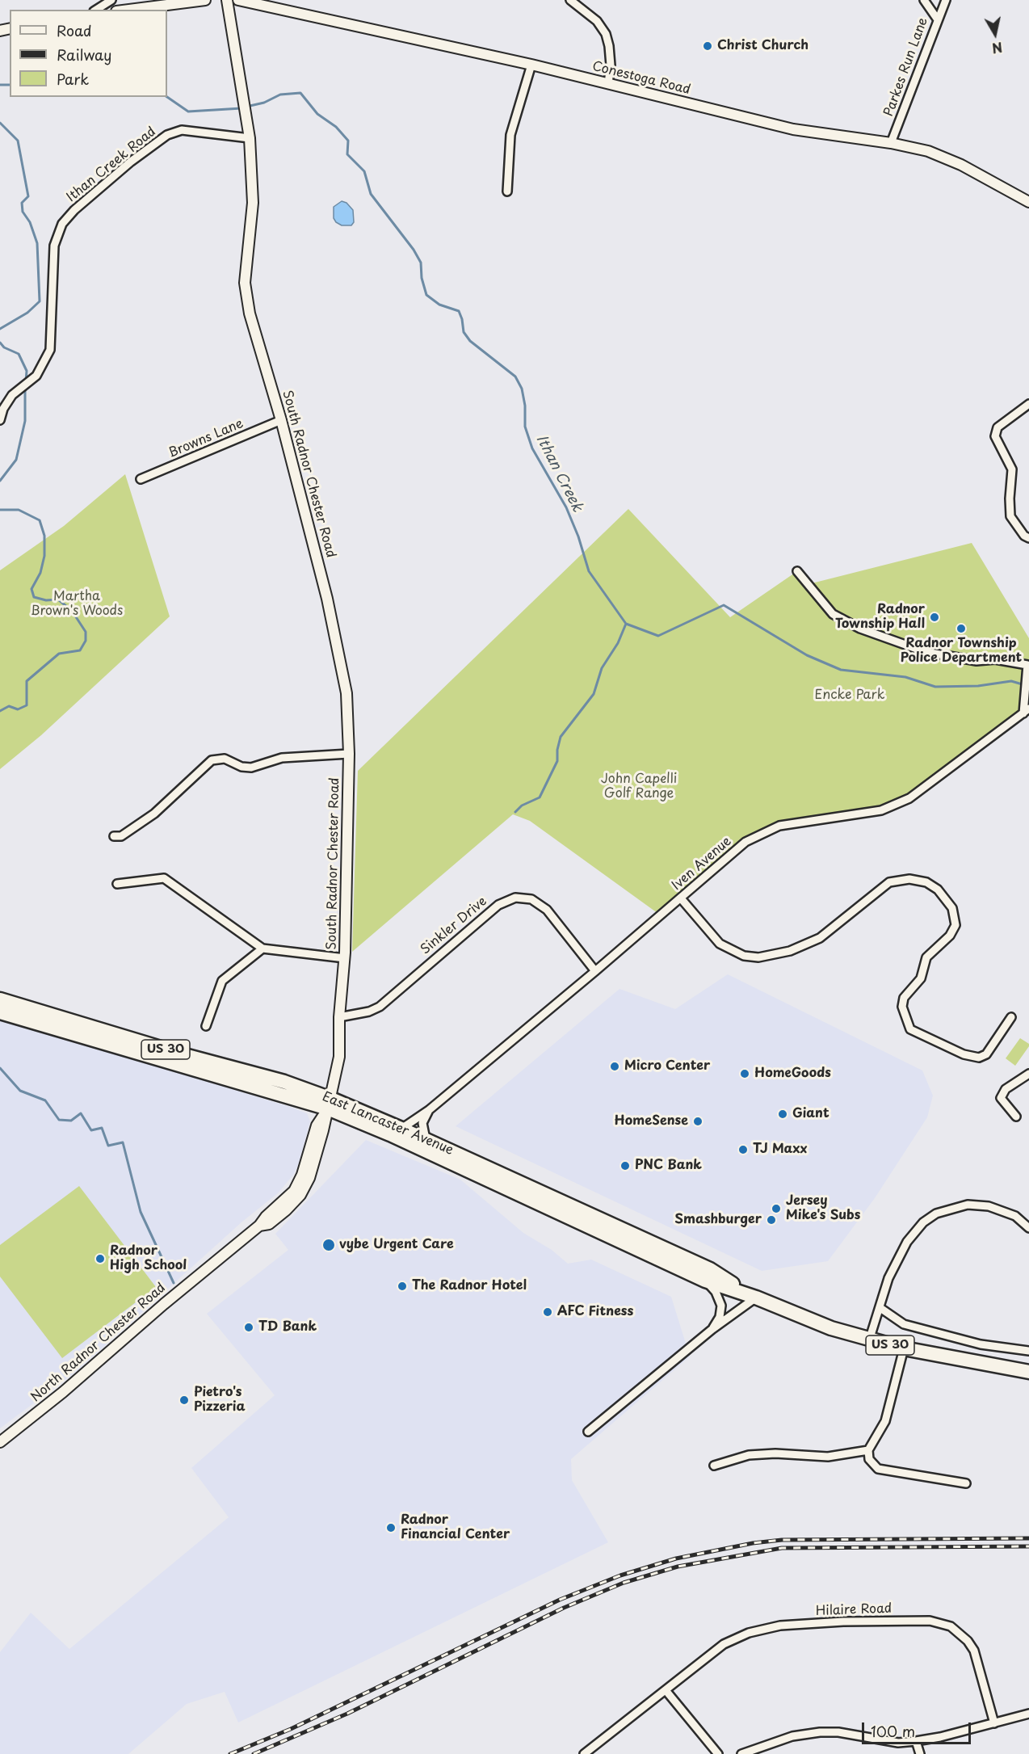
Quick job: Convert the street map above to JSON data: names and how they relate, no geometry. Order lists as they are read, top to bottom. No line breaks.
{"streets":{"highway":["US 30","East Lancaster Avenue"],"main road":["Conestoga Road","South Radnor Chester Road","North Radnor Chester Road"],"street":["Parkes Run Lane","Ithan Creek Road","Browns Lane","Iven Avenue","Sinkler Drive","Hilaire Road"]},"crossings":[["Parkes Run Lane","Conestoga Road"],["Ithan Creek Road","South Radnor Chester Road"],["Browns Lane","South Radnor Chester Road"],["South Radnor Chester Road","North Radnor Chester Road"],["Iven Avenue","Sinkler Drive"],["Iven Avenue","East Lancaster Avenue"],["Sinkler Drive","North Radnor Chester Road"],["East Lancaster Avenue","North Radnor Chester Road"]],"water":["Ithan Creek"],"parks":["Martha Brown's Woods","Encke Park","John Capelli Golf Range"],"places":["Christ Church","Radnor Township Hall","Radnor Township Police Department","Micro Center","HomeGoods","Giant","HomeSense","TJ Maxx","PNC Bank","Jersey Mike's Subs","Smashburger","vybe Urgent Care","Radnor High School","The Radnor Hotel","AFC Fitness","TD Bank","Pietro's Pizzeria","Radnor Financial Center"],"legend":["Road","Railway","Park"],"scale_bar":"100 m","north":"bottom"}
